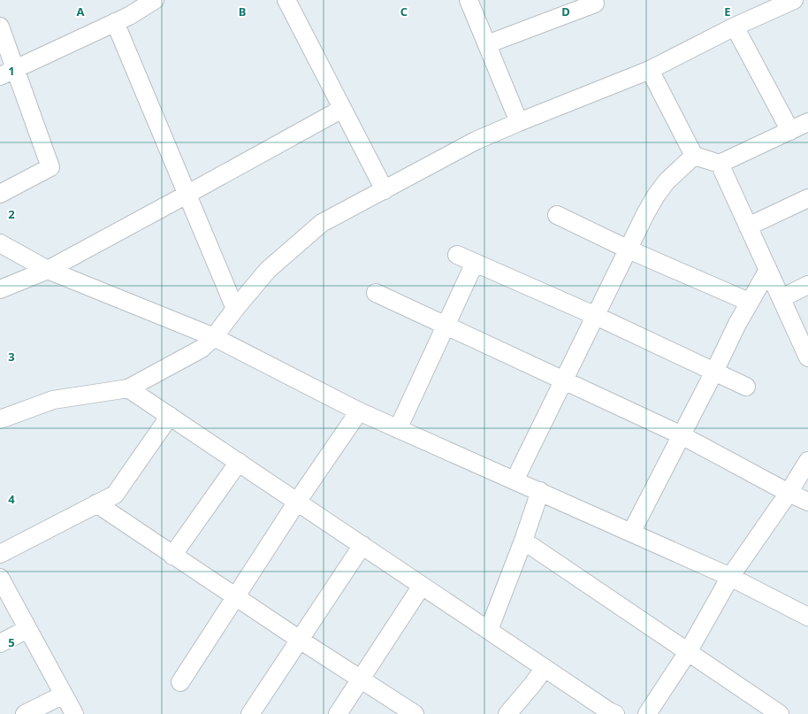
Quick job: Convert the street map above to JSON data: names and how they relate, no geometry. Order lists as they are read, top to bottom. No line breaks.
{"grid":{"columns":["A","B","C","D","E"],"rows":["1","2","3","4","5"]}}
